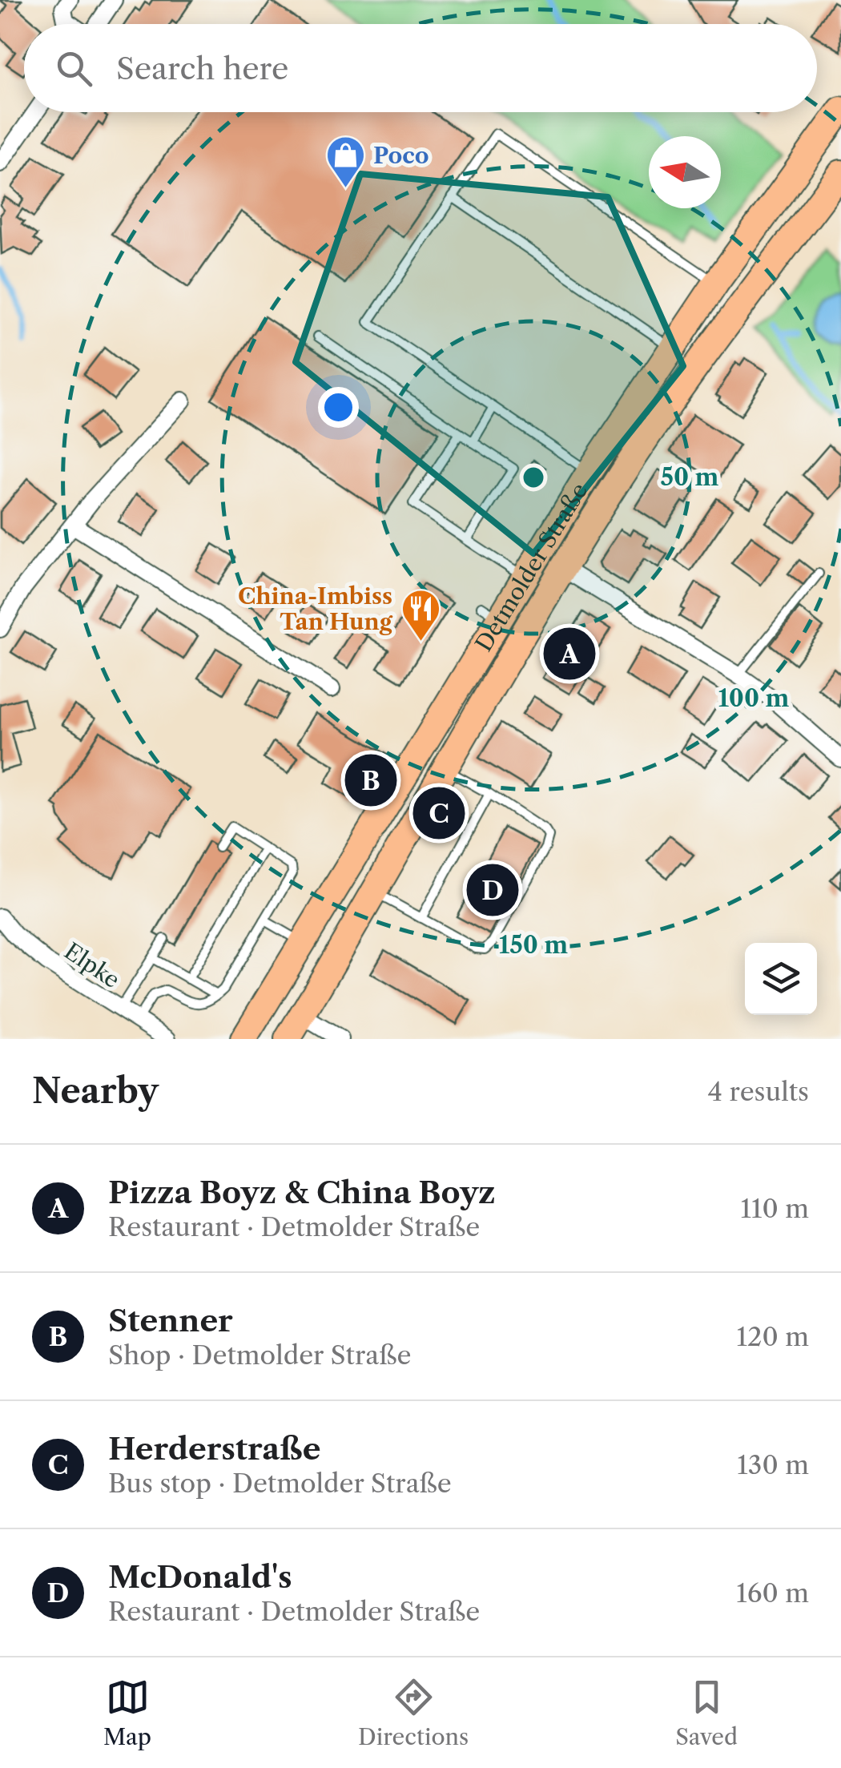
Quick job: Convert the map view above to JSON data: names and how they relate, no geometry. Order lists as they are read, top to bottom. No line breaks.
{"streets":{"main road":["Detmolder Straße"],"street":["Elpke"]},"places":{"shop":["Poco"],"restaurant":["China-Imbiss Tan Hung"]},"north":"left","page":{"search":"Search here","pins":["A","B","C","D"],"heading":["Nearby","4 results"],"list":[{"mark":"A","name":"Pizza Boyz & China Boyz","note":"Restaurant · Detmolder Straße","value":"110 m"},{"mark":"B","name":"Stenner","note":"Shop · Detmolder Straße","value":"120 m"},{"mark":"C","name":"Herderstraße","note":"Bus stop · Detmolder Straße","value":"130 m"},{"mark":"D","name":"McDonald's","note":"Restaurant · Detmolder Straße","value":"160 m"}],"nav":["Map","Directions","Saved"]},"rings":["50 m","100 m","150 m"]}
